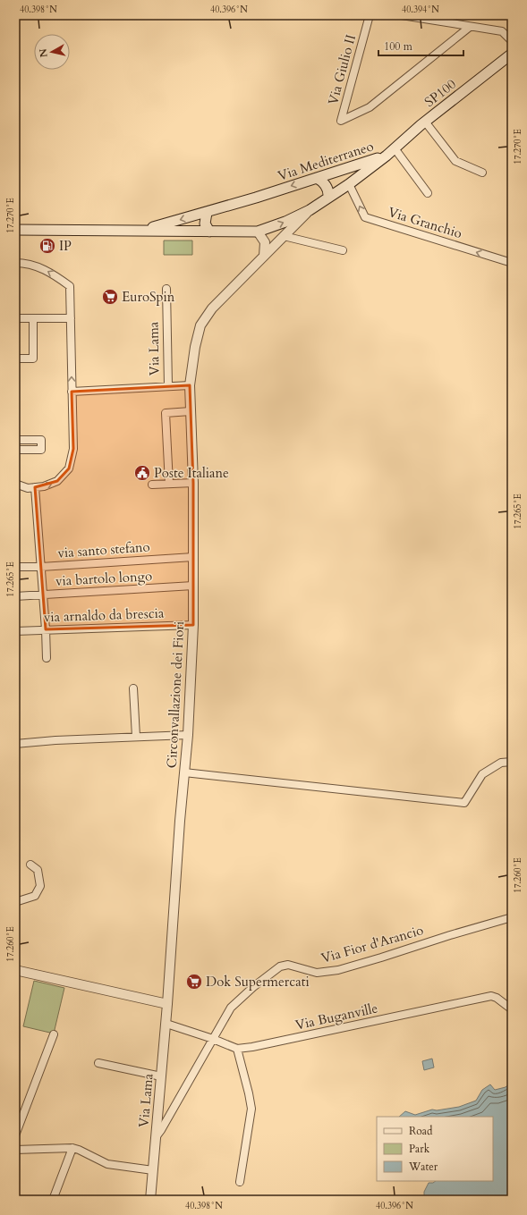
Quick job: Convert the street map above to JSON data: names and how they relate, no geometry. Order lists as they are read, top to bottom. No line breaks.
{"streets":{"main road":["SP100","Via Mediterraneo"],"street":["Via Giulio II","Via Granchio","Via Lama","via santo stefano","via bartolo longo","via arnaldo da brescia","Circonvallazione dei Fiori","Via Fior d'Arancio","Via Buganville"]},"crossings":[["SP100","Via Mediterraneo"],["Via Mediterraneo","Via Granchio"],["Via Mediterraneo","Circonvallazione dei Fiori"],["Via Lama","Circonvallazione dei Fiori"],["Via Lama","Via Fior d'Arancio"],["via santo stefano","Circonvallazione dei Fiori"],["via bartolo longo","Circonvallazione dei Fiori"],["via arnaldo da brescia","Circonvallazione dei Fiori"]],"one_way":["Via Granchio"],"places":{"fuel station":["IP"],"supermarket":["EuroSpin","Dok Supermercati"],"public building":["Poste Italiane"]},"legend":["Road","Park","Water"],"scale_bar":"100 m","north":"left","coordinates":["40.398°N","40.396°N","40.394°N","17.270°E","17.265°E","17.260°E"]}
